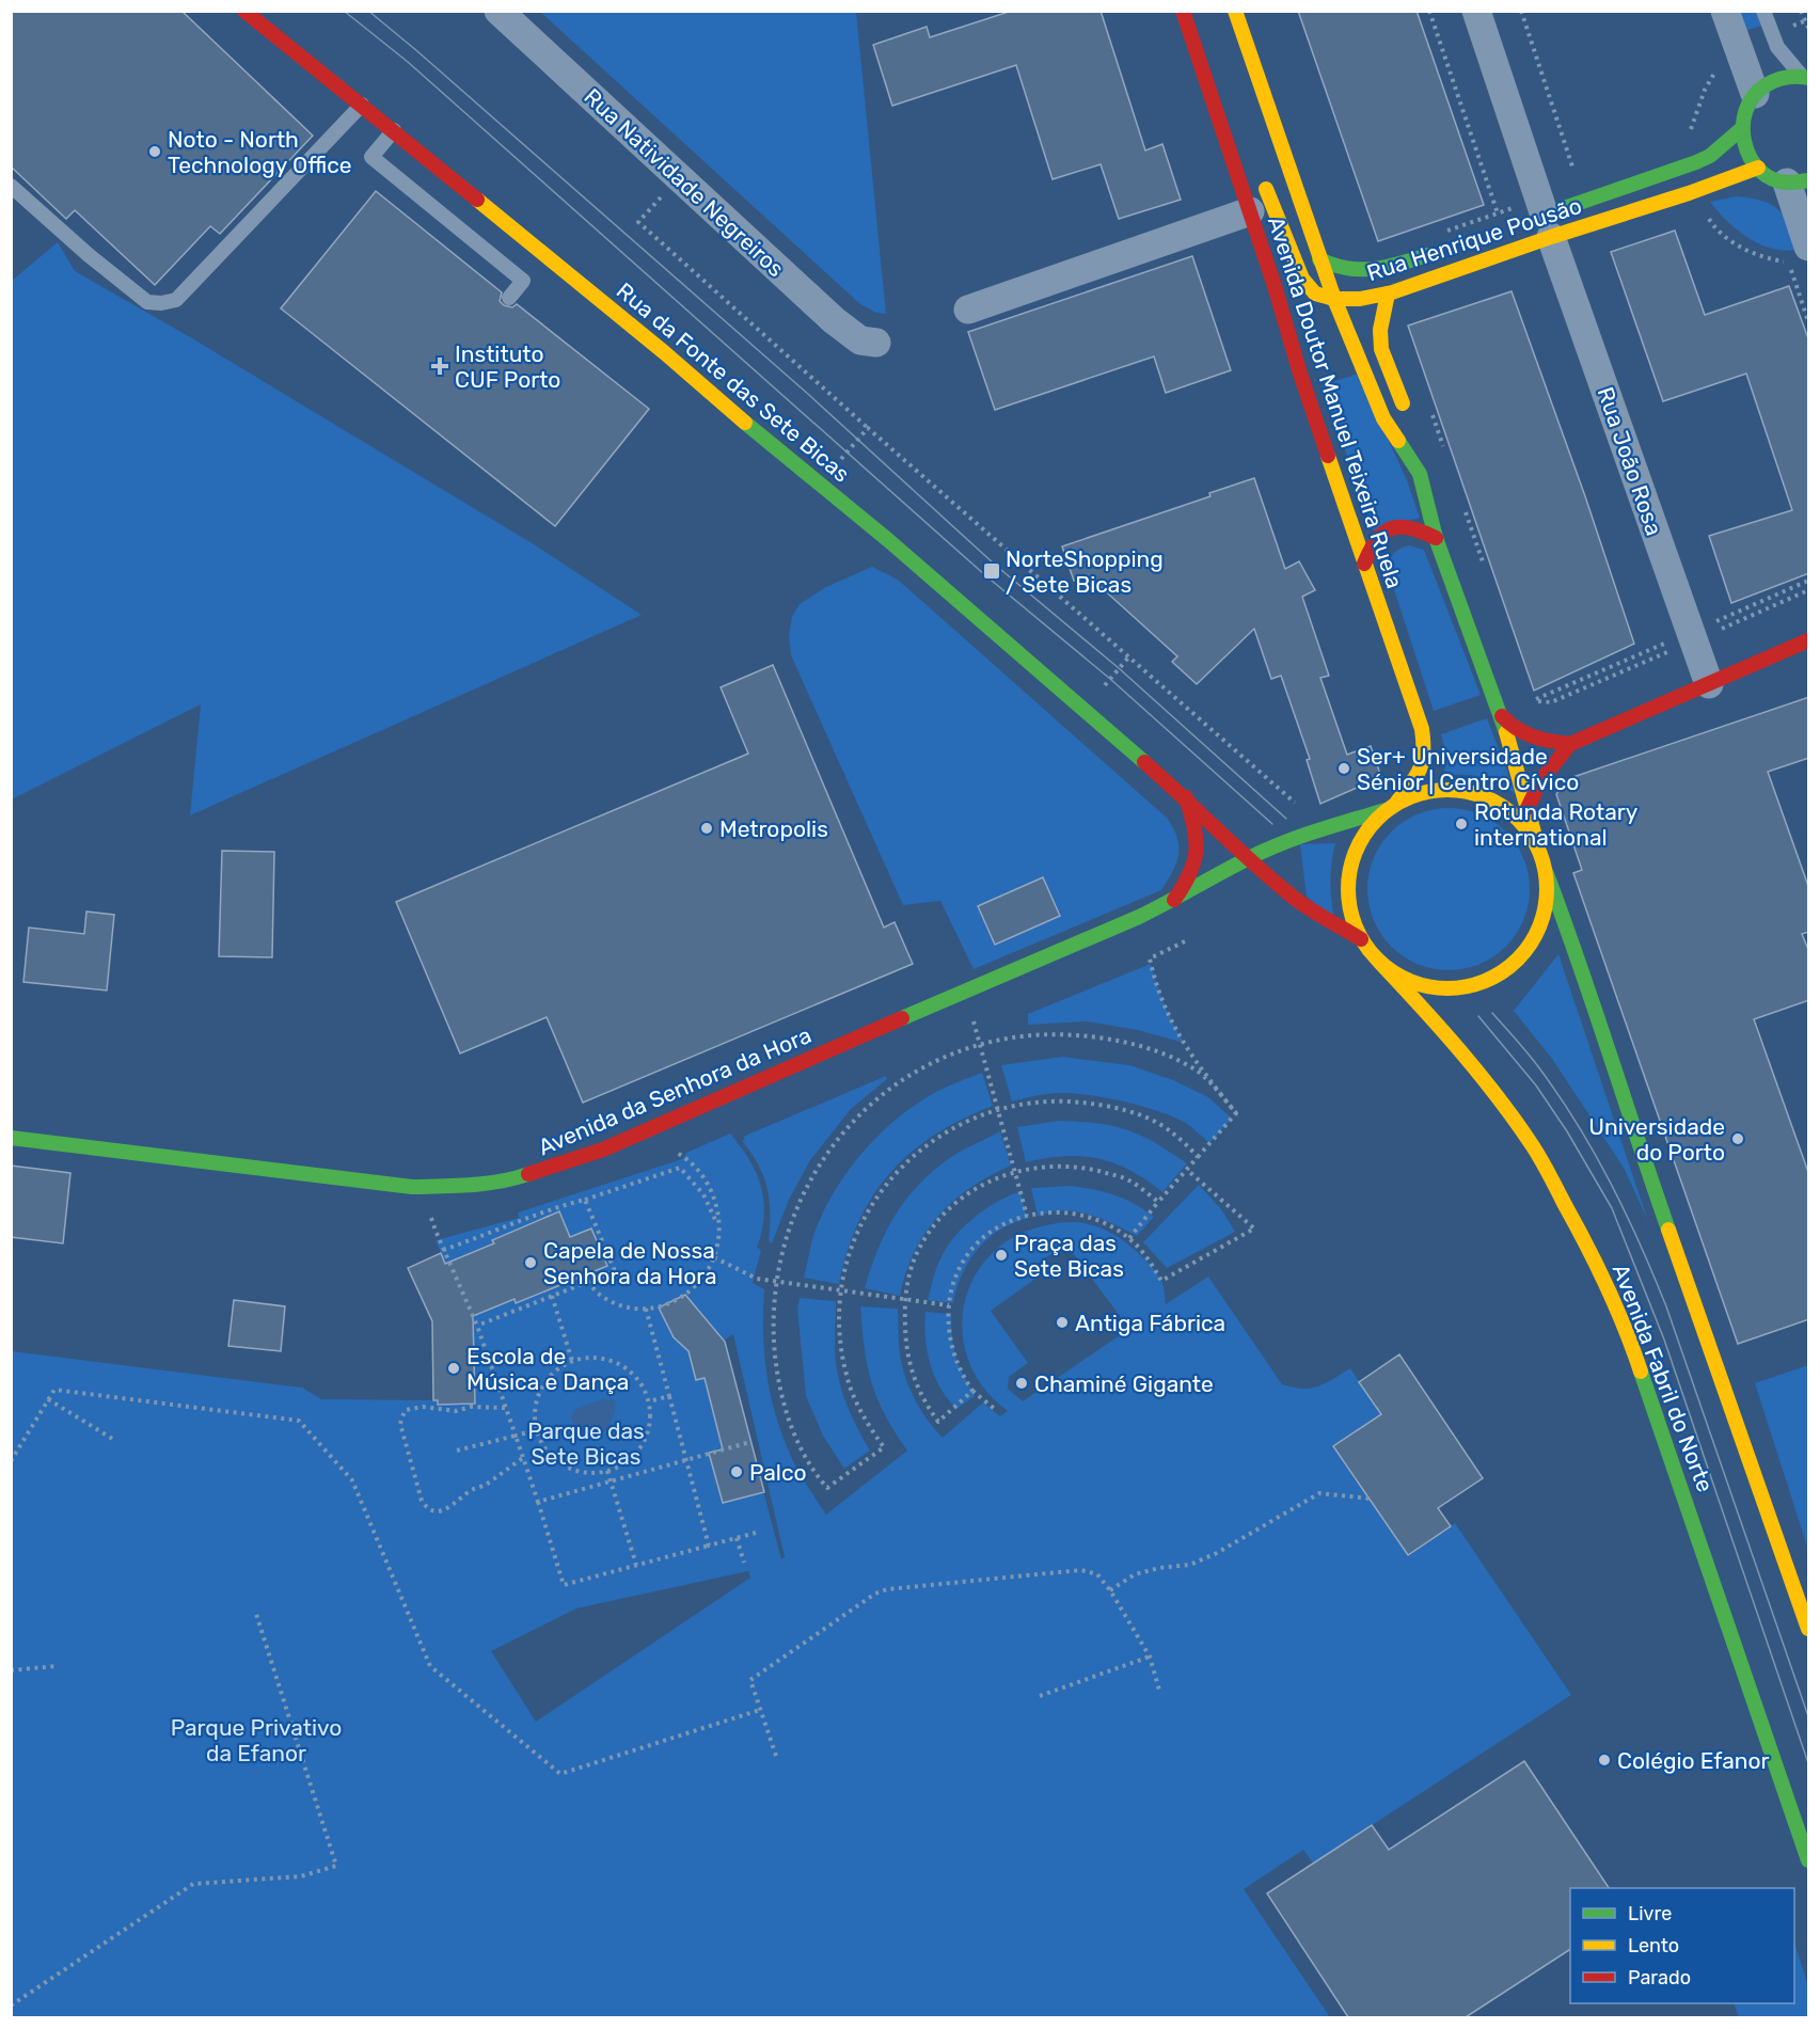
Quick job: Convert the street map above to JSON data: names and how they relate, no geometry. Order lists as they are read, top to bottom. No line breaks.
{"streets":{"main road":["Rua Henrique Pousão","Rua da Fonte das Sete Bicas","Avenida Doutor Manuel Teixeira Ruela","Avenida da Senhora da Hora","Avenida Fabril do Norte"],"street":["Rua Natividade Negreiros","Rua João Rosa"]},"crossings":[["Rua Henrique Pousão","Avenida Doutor Manuel Teixeira Ruela"],["Rua Henrique Pousão","Rua João Rosa"],["Rua da Fonte das Sete Bicas","Avenida Doutor Manuel Teixeira Ruela"],["Rua da Fonte das Sete Bicas","Avenida da Senhora da Hora"],["Rua da Fonte das Sete Bicas","Avenida Fabril do Norte"],["Avenida Doutor Manuel Teixeira Ruela","Avenida da Senhora da Hora"],["Avenida Doutor Manuel Teixeira Ruela","Avenida Fabril do Norte"],["Avenida da Senhora da Hora","Avenida Fabril do Norte"]],"parks":["Parque das Sete Bicas","Parque Privativo da Efanor"],"places":{"other":["Noto - North Technology Office","Ser+ Universidade Sénior | Centro Cívico","Rotunda Rotary international","Metropolis","Universidade do Porto","Praça das Sete Bicas","Capela de Nossa Senhora da Hora","Antiga Fábrica","Escola de Música e Dança","Chaminé Gigante","Palco","Colégio Efanor"],"health":["Instituto CUF Porto"],"transit":["NorteShopping / Sete Bicas"]},"legend":["Livre","Lento","Parado"]}
